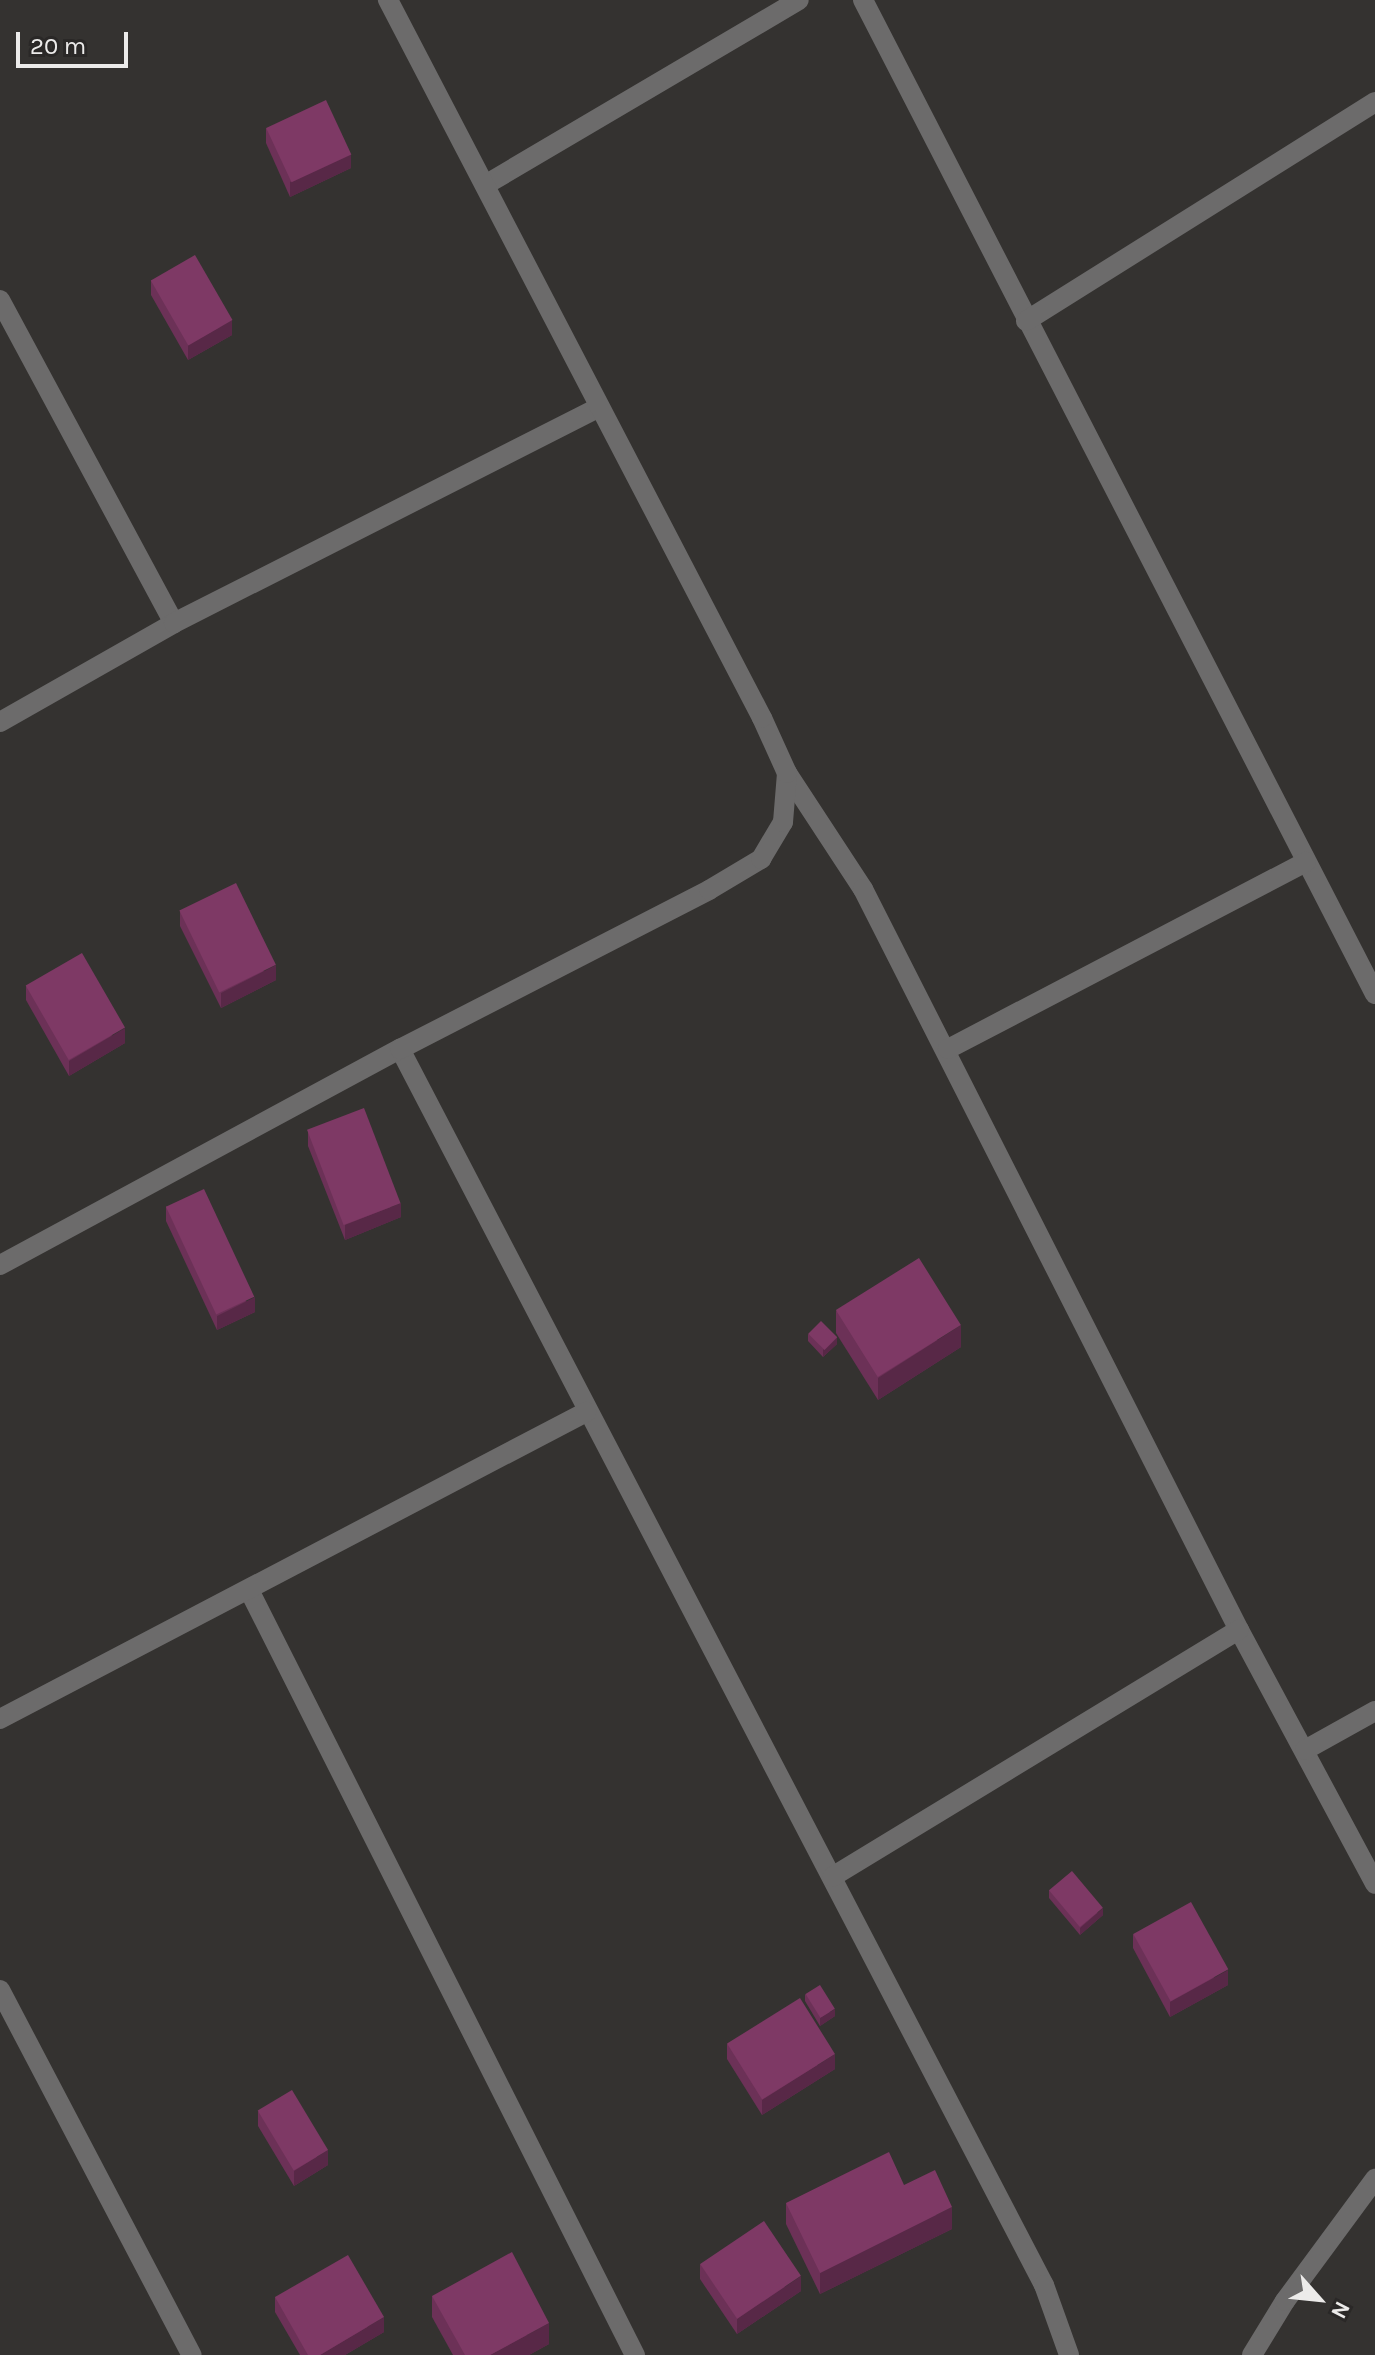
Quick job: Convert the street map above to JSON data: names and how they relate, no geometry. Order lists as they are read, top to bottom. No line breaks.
{"scale_bar":"20 m","north":"bottom right"}
